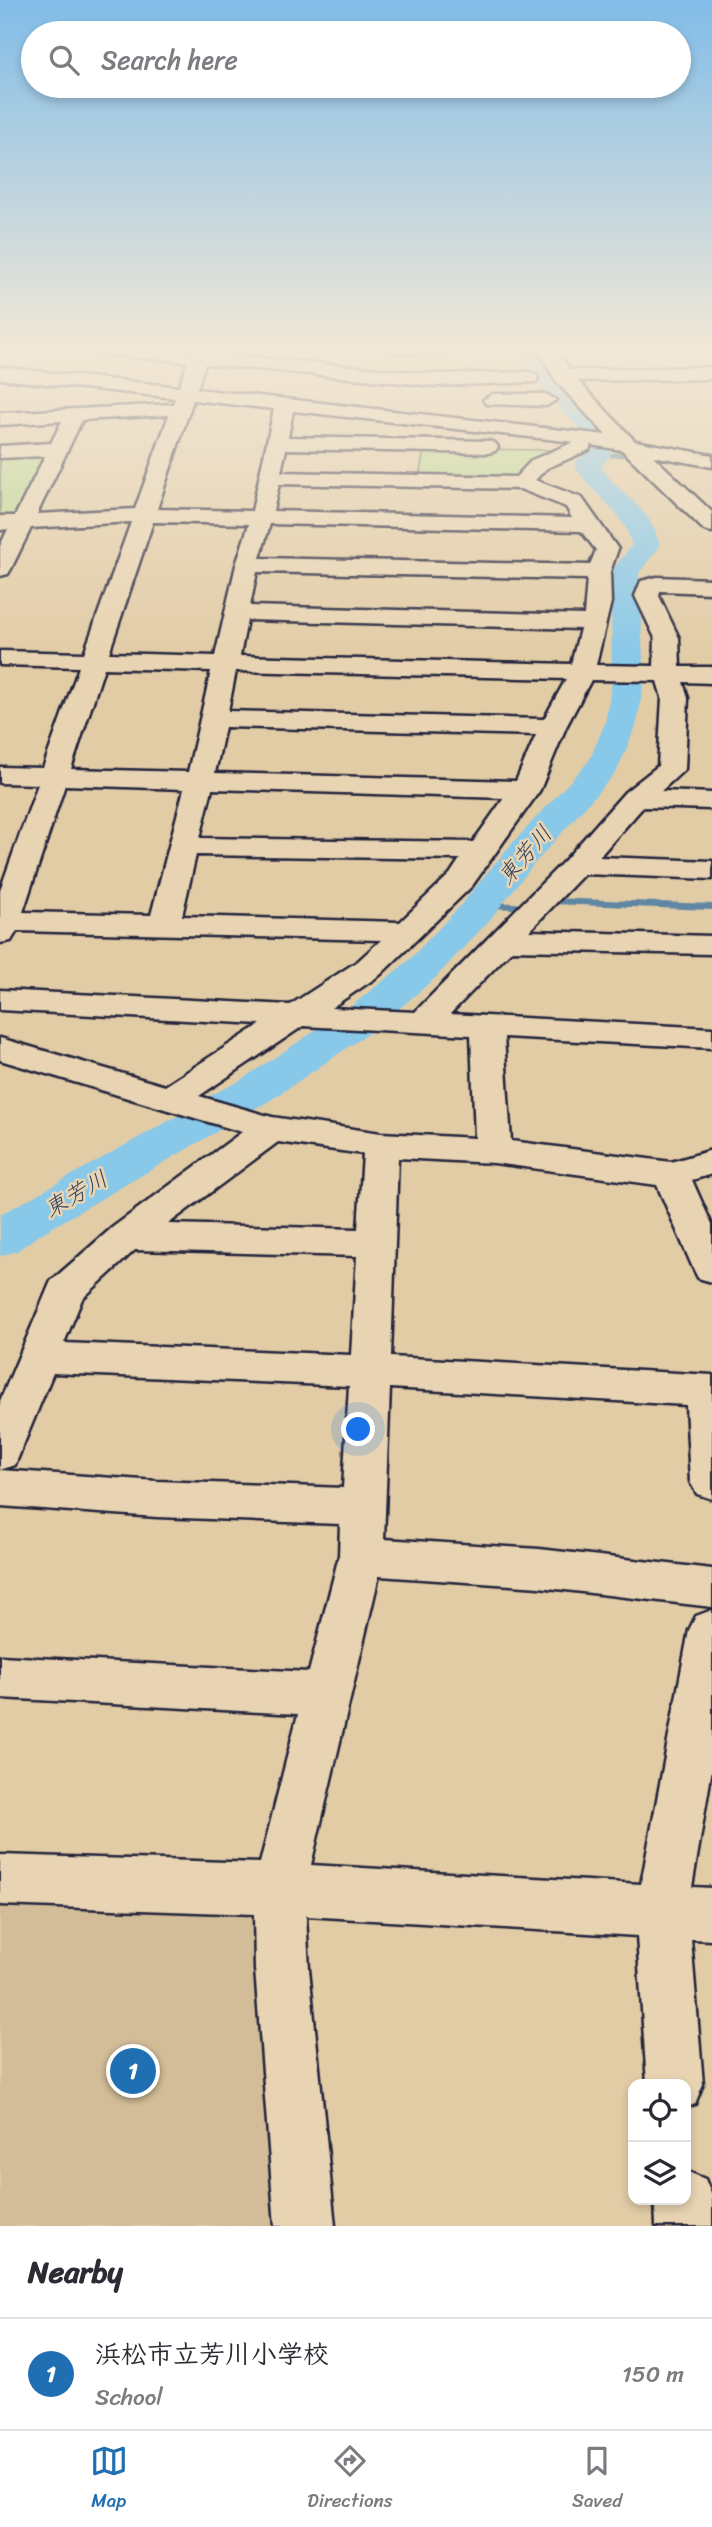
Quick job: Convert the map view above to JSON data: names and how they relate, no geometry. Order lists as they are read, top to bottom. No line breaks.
{"water":["東芳川"],"page":{"search":"Search here","pins":"1","heading":"Nearby","list":[{"mark":"1","name":"浜松市立芳川小学校","note":"School","value":"150 m"}],"nav":["Map","Directions","Saved"]}}
